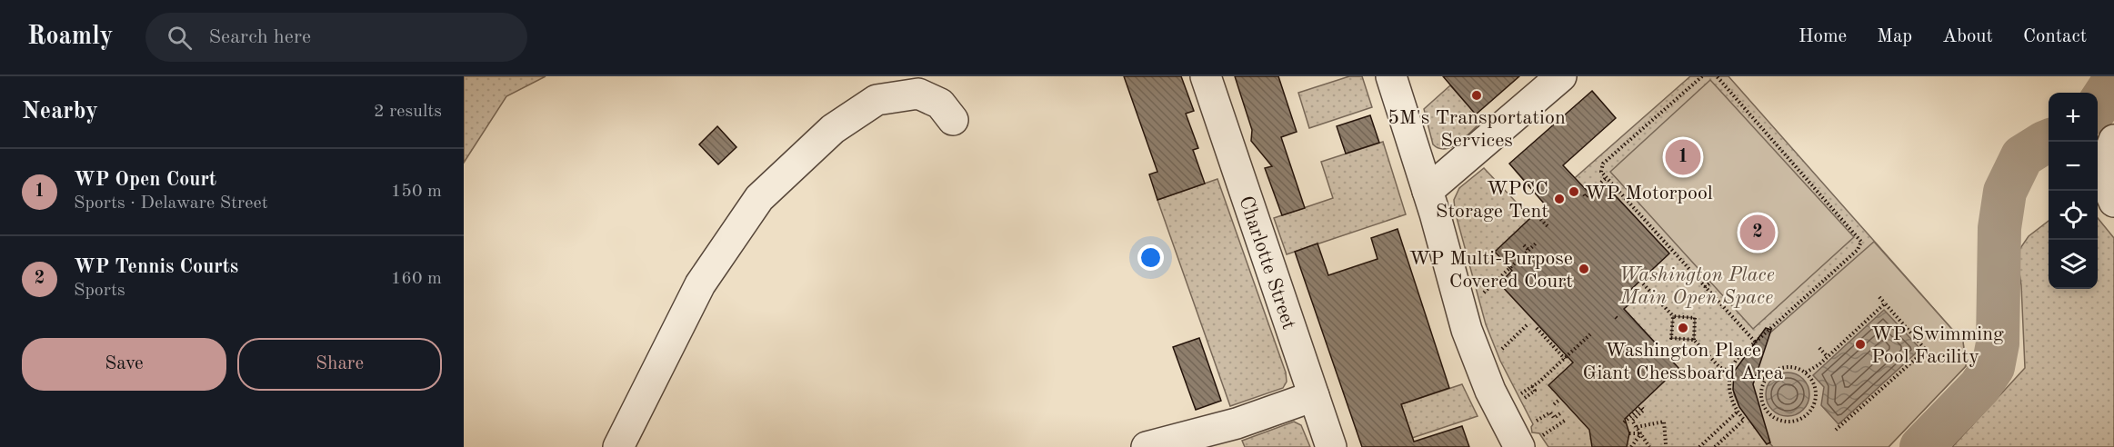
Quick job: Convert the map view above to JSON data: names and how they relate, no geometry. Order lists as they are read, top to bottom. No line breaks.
{"streets":{"street":["Charlotte Street"]},"parks":["Washington Place Main Open Space"],"places":["5M's Transportation Services","WP Motorpool","WPCC Storage Tent","WP Multi-Purpose Covered Court","Washington Place Giant Chessboard Area","WP Swimming Pool Facility"],"page":{"header":"Roamly","search":"Search here","nav":["Home","Map","About","Contact"],"heading":["Nearby","2 results"],"map_buttons":["+","−"],"pins":["1","2"],"list":[{"mark":"1","name":"WP Open Court","note":"Sports · Delaware Street","value":"150 m"},{"mark":"2","name":"WP Tennis Courts","note":"Sports","value":"160 m"}],"buttons":["Save","Share"]}}
